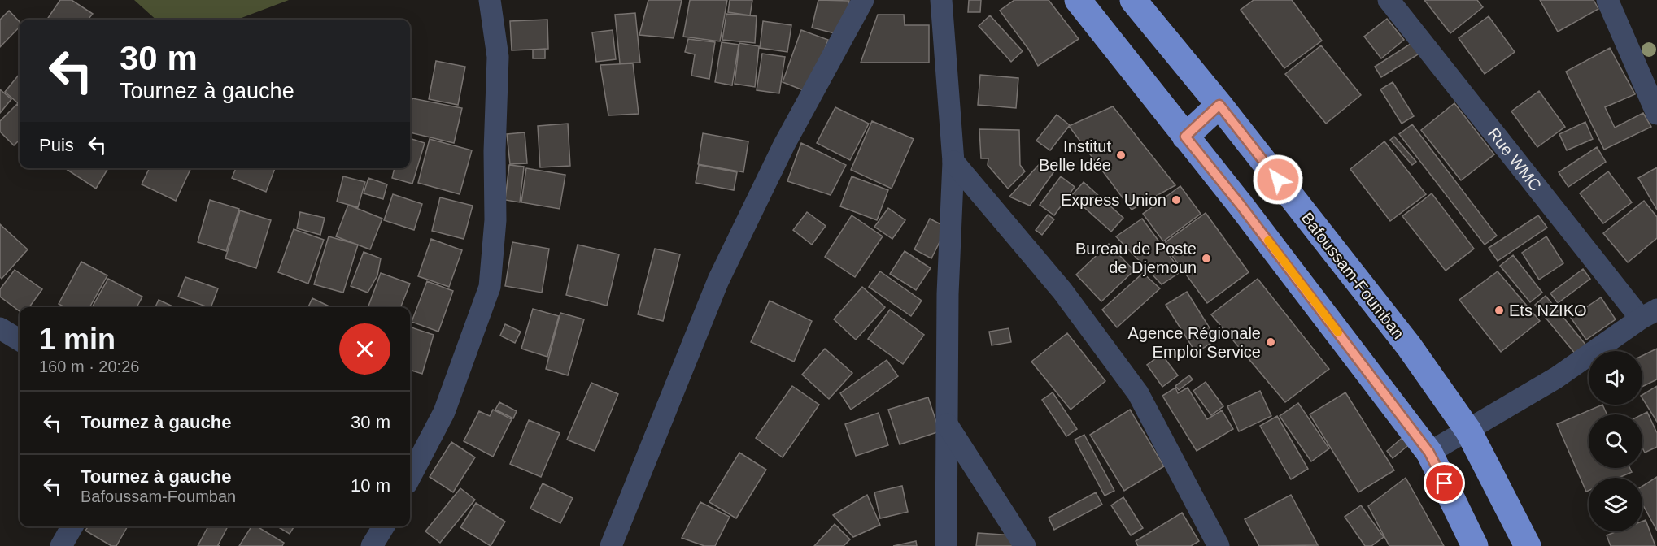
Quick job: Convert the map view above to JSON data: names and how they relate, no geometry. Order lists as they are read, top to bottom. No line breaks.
{"streets":{"highway":["Bafoussam-Foumban"],"street":["Rue WMC"]},"places":["Institut Belle Idée","Express Union","Bureau de Poste de Djemoun","Ets NZIKO","Agence Régionale Emploi Service"],"page":{"turn":["30 m","Tournez à gauche"],"then":"Puis","heading":["1 min","160 m · 20:26"],"list":[{"name":"Tournez à gauche","value":"30 m"},{"name":"Tournez à gauche","note":"Bafoussam-Foumban","value":"10 m"}]}}
